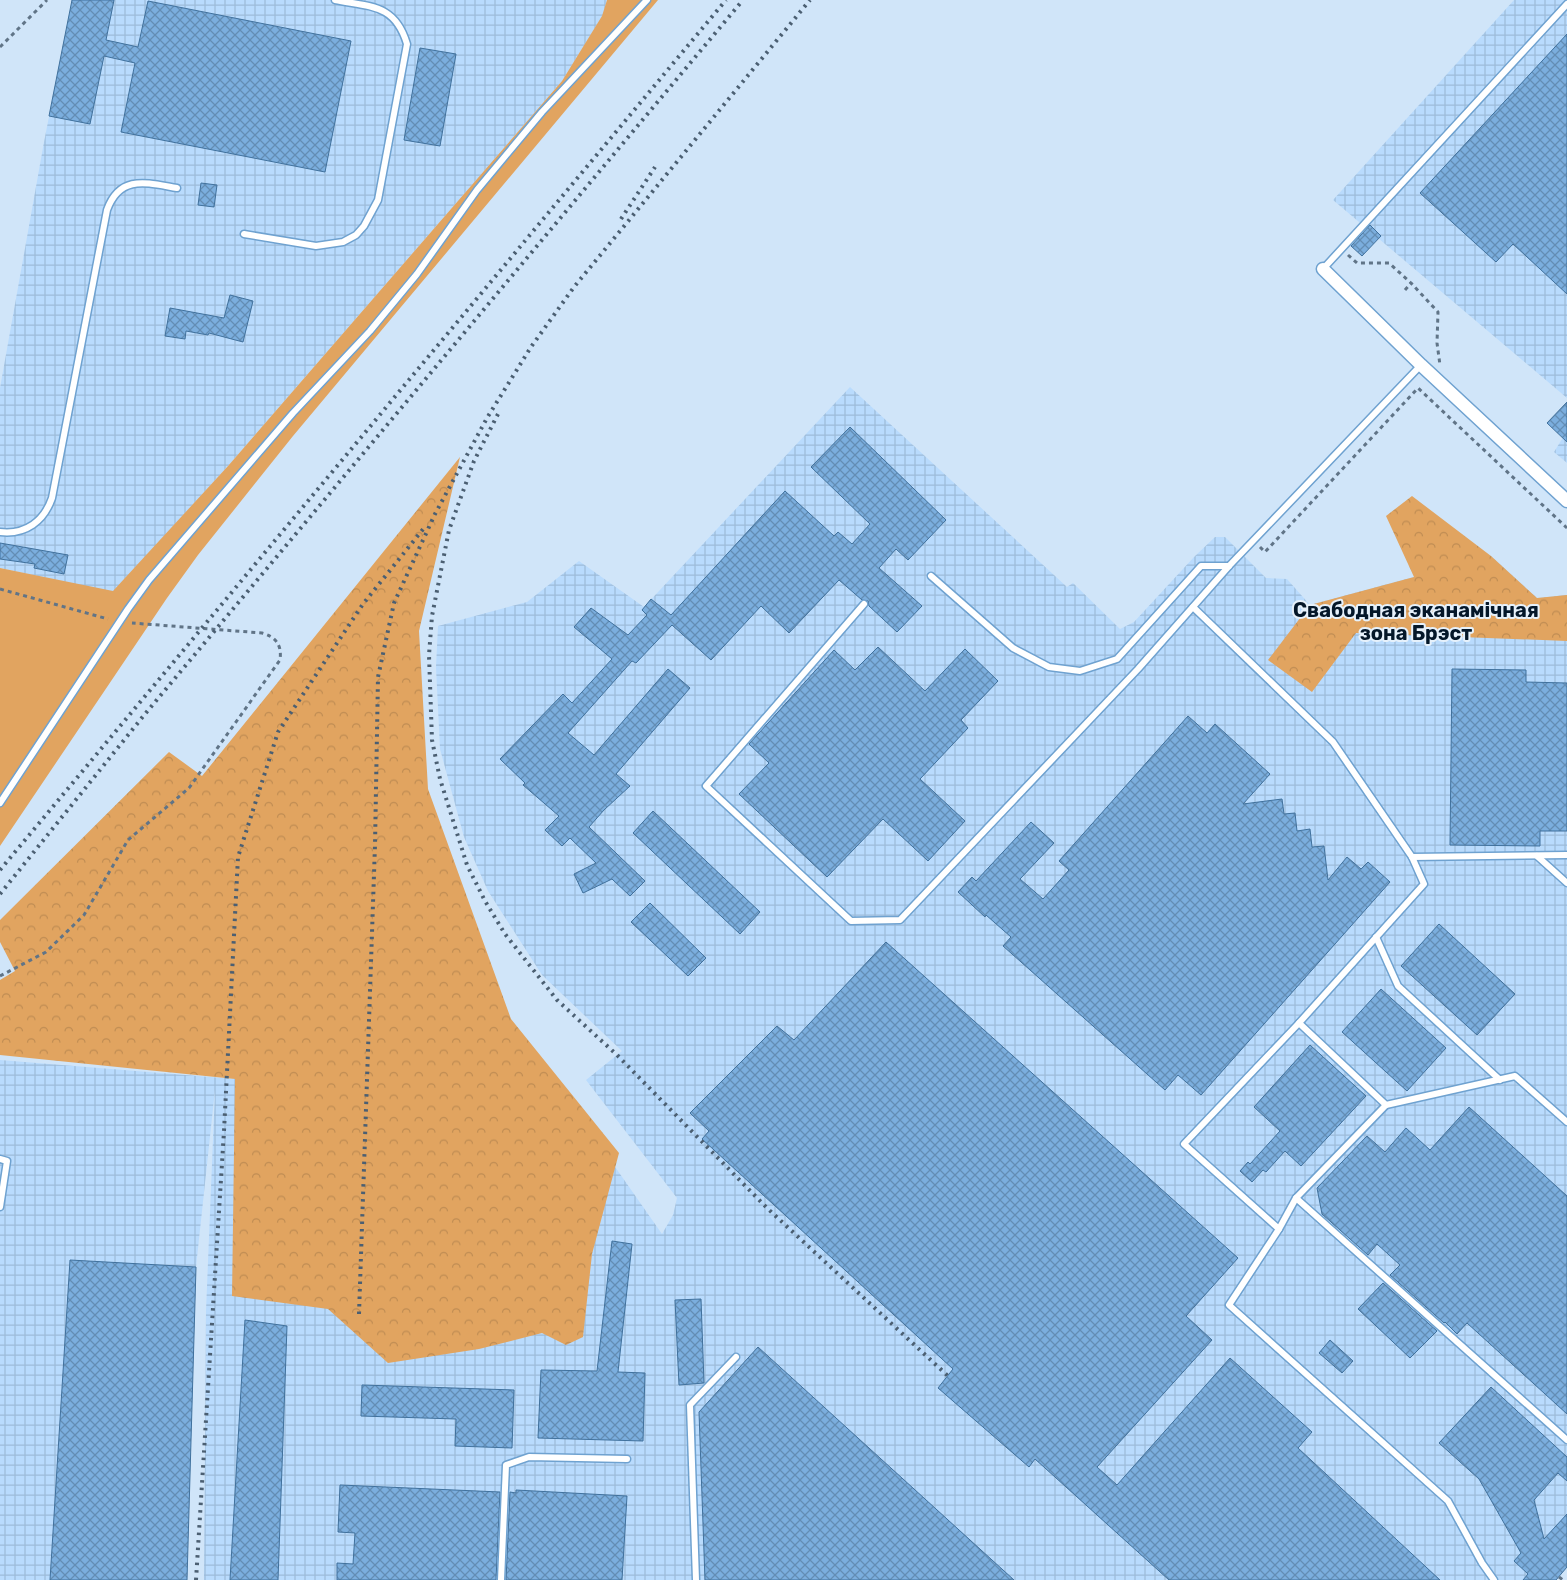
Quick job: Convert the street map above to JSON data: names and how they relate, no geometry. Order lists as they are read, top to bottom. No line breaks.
{"districts":["Свабодная эканамічная зона Брэст"]}
